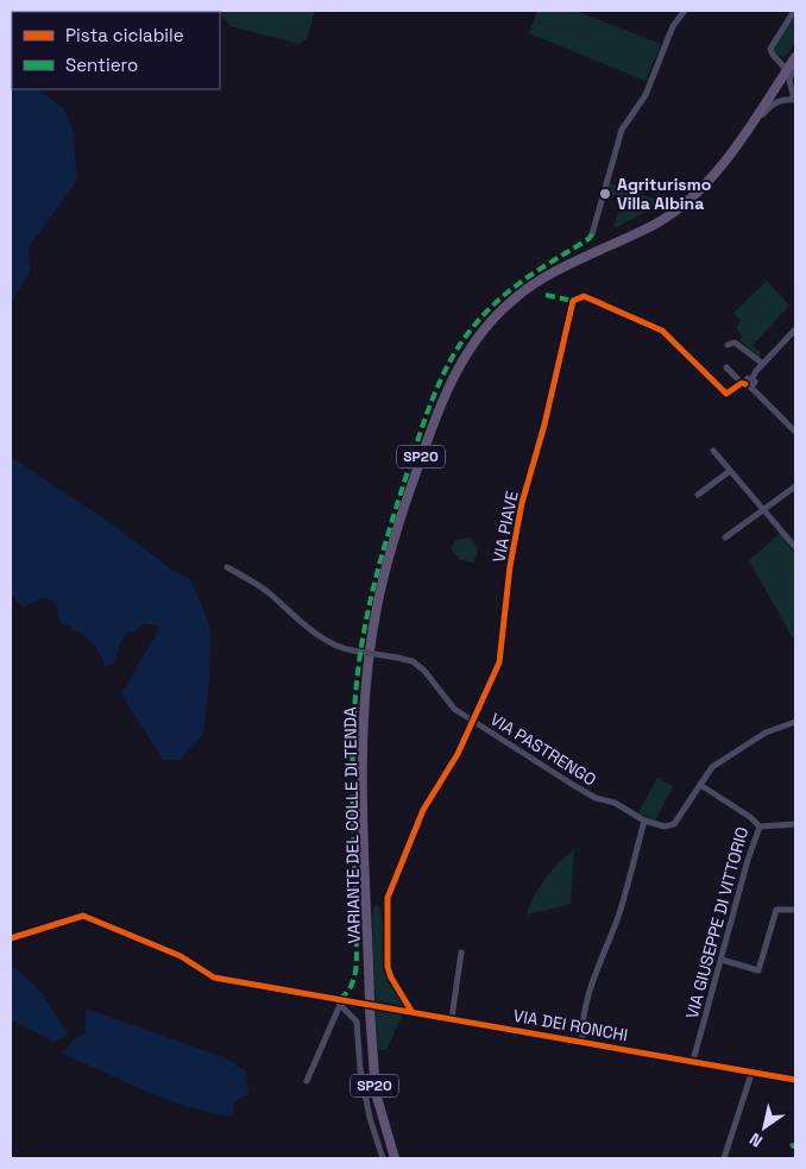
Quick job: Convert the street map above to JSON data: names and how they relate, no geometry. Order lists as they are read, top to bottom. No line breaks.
{"streets":{"main road":["SP20","VARIANTE DEL COLLE DI TENDA"],"street":["VIA PIAVE","VIA PASTRENGO","VIA GIUSEPPE DI VITTORIO","VIA DEI RONCHI"]},"crossings":[["VIA PIAVE","VIA PASTRENGO"],["VIA PIAVE","VIA DEI RONCHI"],["VIA GIUSEPPE DI VITTORIO","VIA DEI RONCHI"]],"places":["Agriturismo Villa Albina"],"legend":["Pista ciclabile","Sentiero"],"north":"bottom left"}
